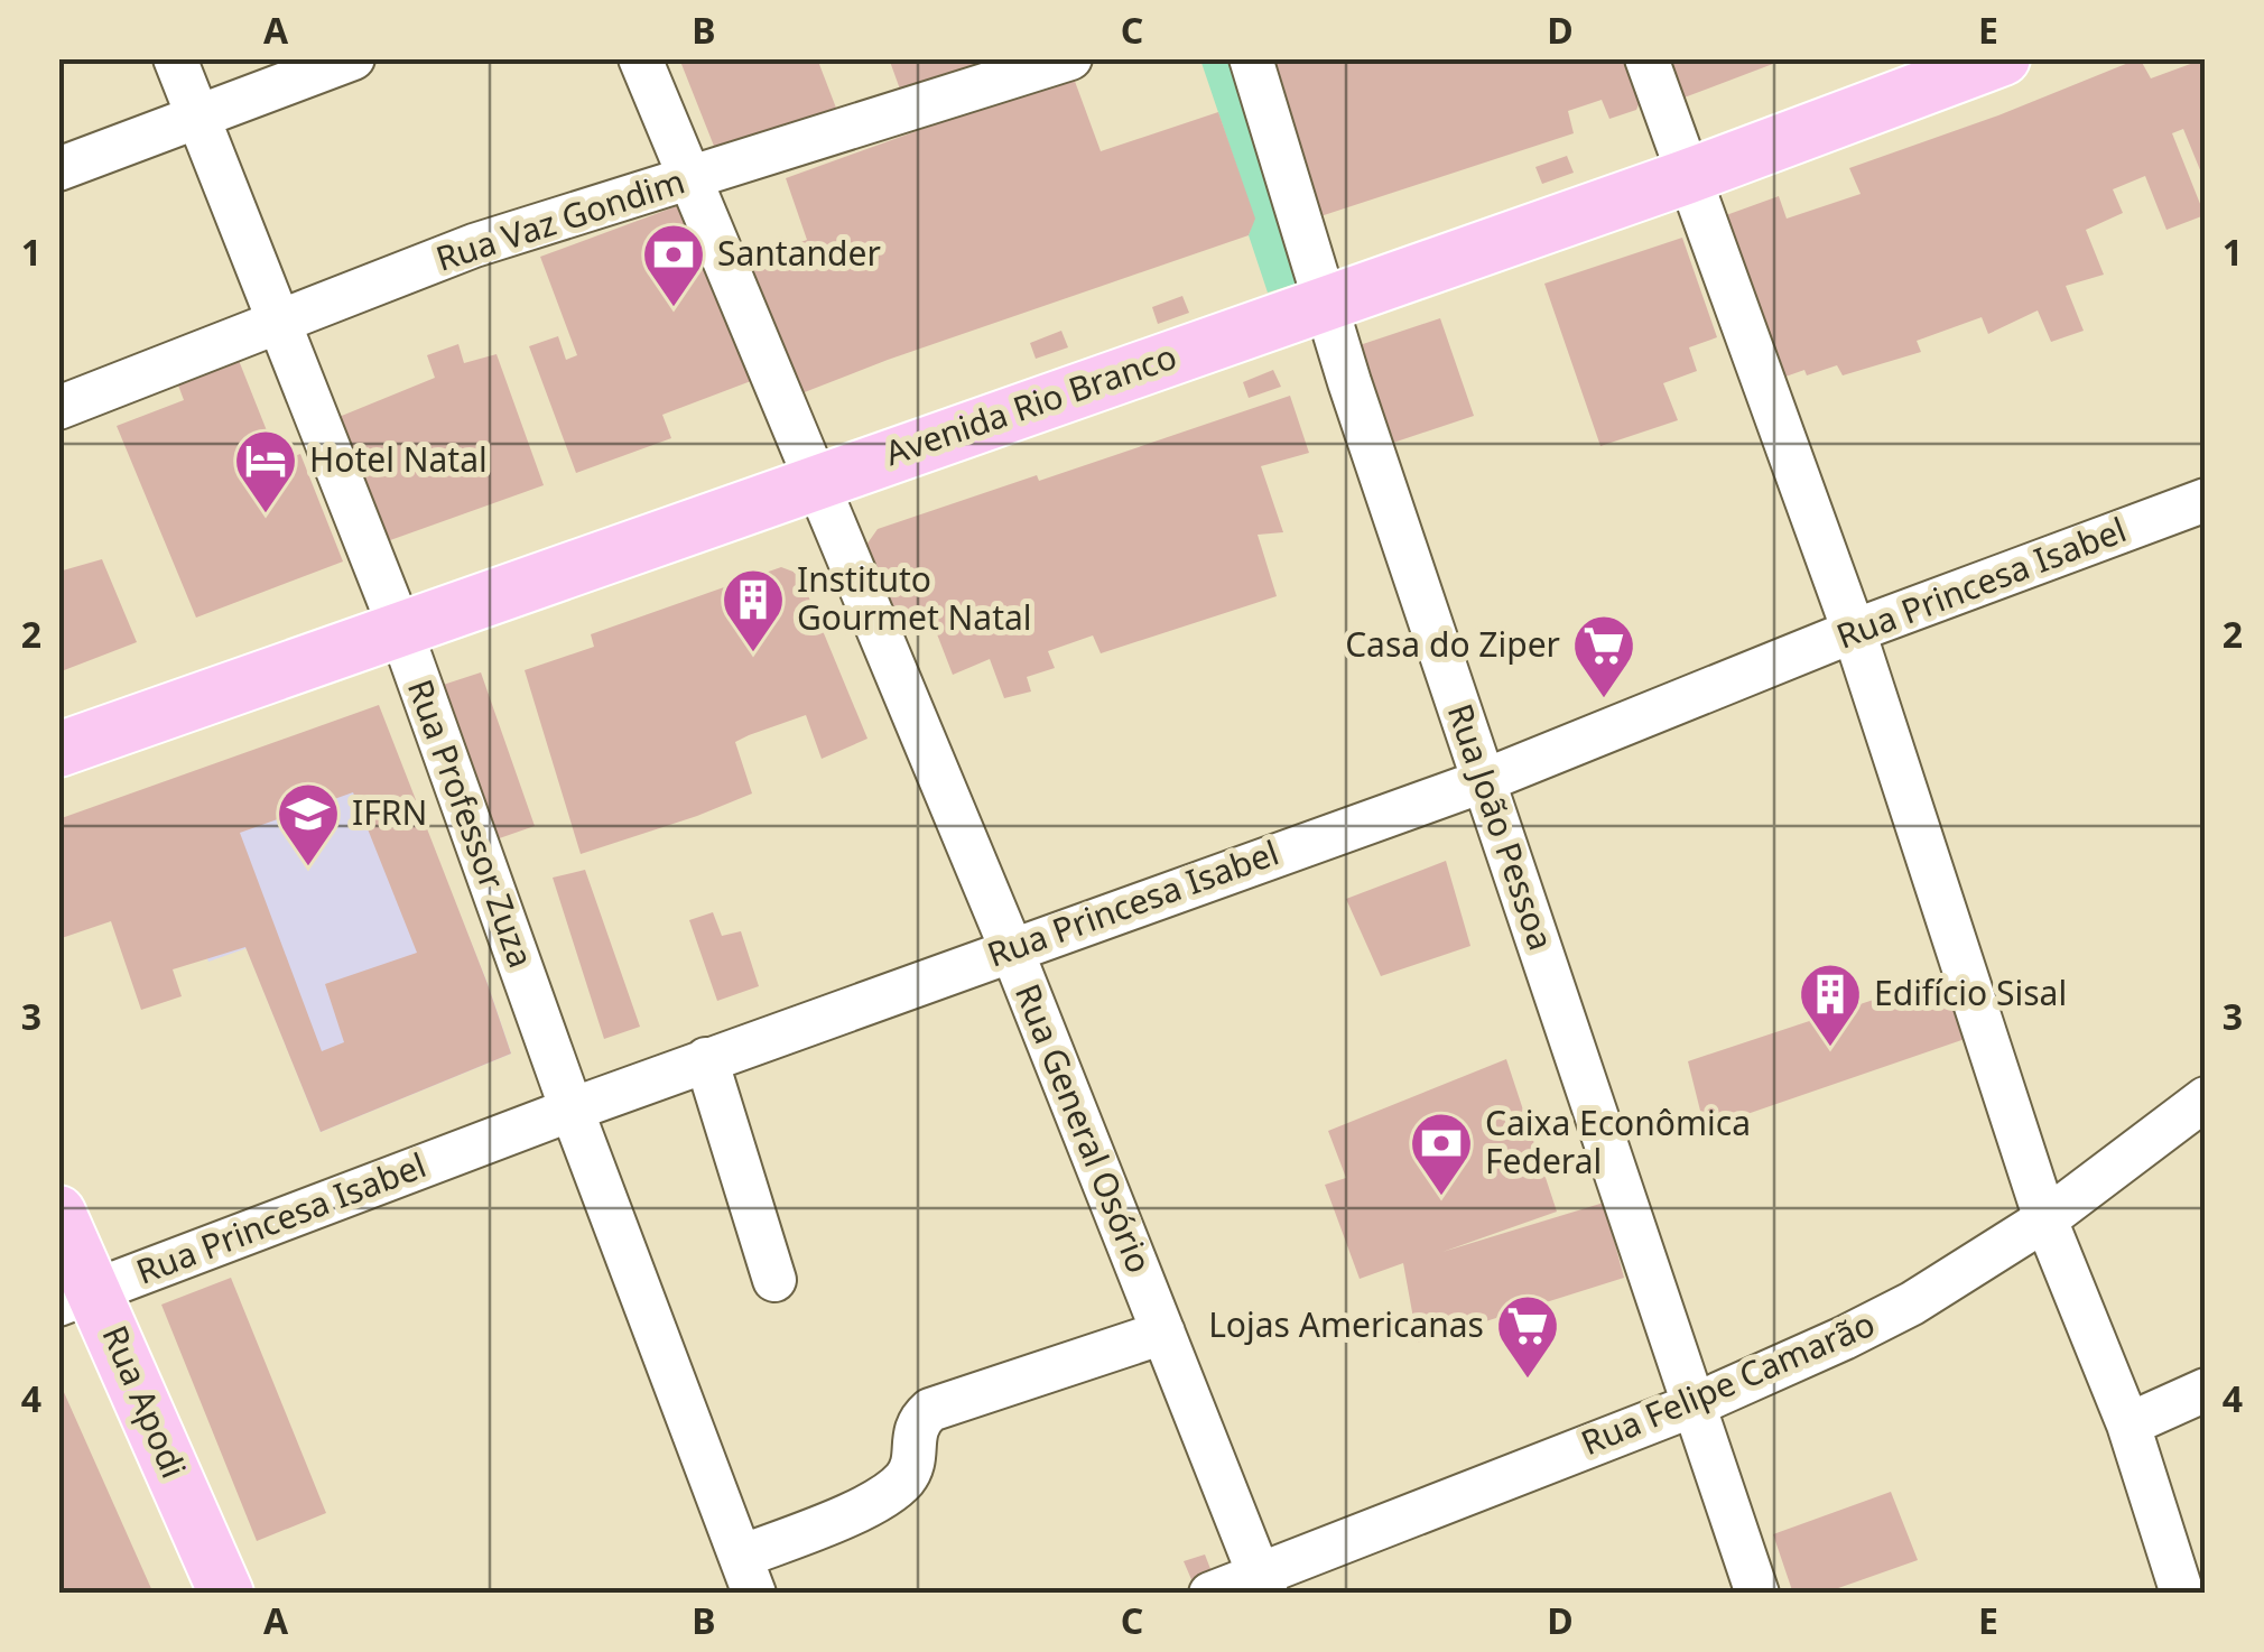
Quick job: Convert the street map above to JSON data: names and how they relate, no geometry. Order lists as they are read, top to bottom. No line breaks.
{"streets":{"main road":["Avenida Rio Branco","Rua Apodi"],"street":["Rua Vaz Gondim","Rua Princesa Isabel","Rua Professor Zuza","Rua João Pessoa","Rua General Osório","Rua Felipe Camarão"]},"crossings":[["Rua Vaz Gondim","Rua Professor Zuza"],["Rua Vaz Gondim","Rua General Osório"],["Avenida Rio Branco","Rua Professor Zuza"],["Avenida Rio Branco","Rua João Pessoa"],["Avenida Rio Branco","Rua General Osório"],["Rua Princesa Isabel","Rua Professor Zuza"],["Rua Princesa Isabel","Rua João Pessoa"],["Rua Princesa Isabel","Rua General Osório"],["Rua Princesa Isabel","Rua Apodi"],["Rua João Pessoa","Rua Felipe Camarão"],["Rua General Osório","Rua Felipe Camarão"]],"places":{"bank":["Santander","Caixa Econômica Federal"],"hotel":["Hotel Natal"],"building":["Instituto Gourmet Natal","Edifício Sisal"],"supermarket":["Casa do Ziper","Lojas Americanas"],"school or university":["IFRN"]},"grid":{"columns":["A","B","C","D","E"],"rows":["1","2","3","4"]}}
